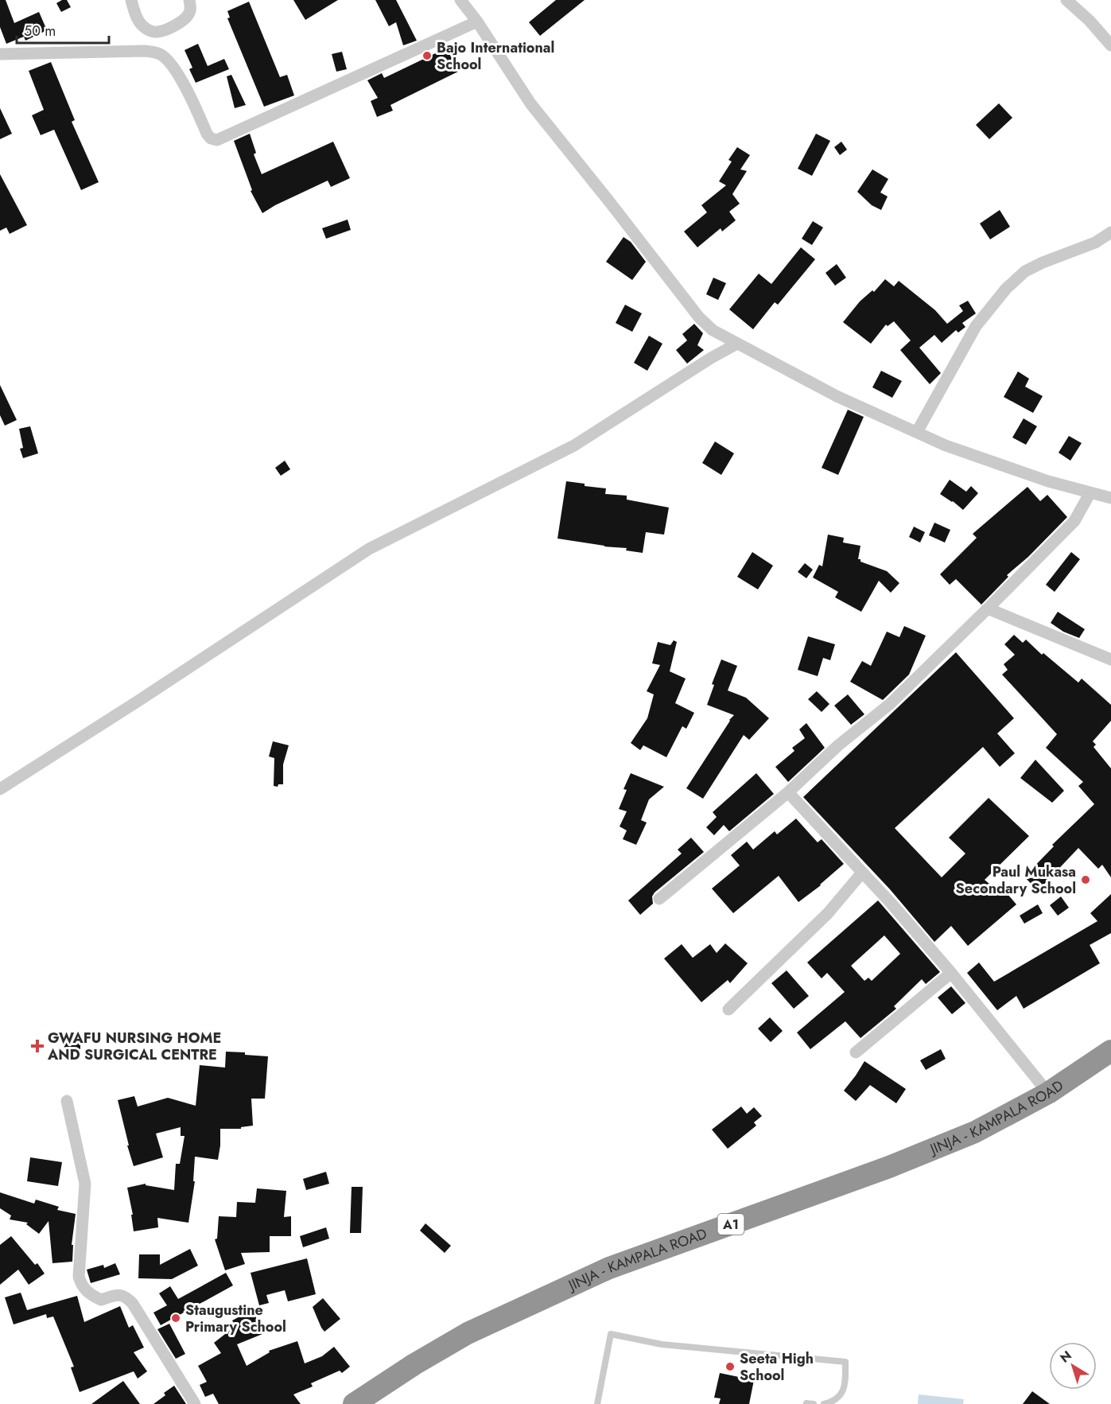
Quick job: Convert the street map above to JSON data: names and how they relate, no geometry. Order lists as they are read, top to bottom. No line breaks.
{"streets":{"highway":["JINJA - KAMPALA ROAD","A1"]},"places":{"other":["Bajo International School","Paul Mukasa Secondary School","Staugustine Primary School","Seeta High School"],"health":["GWAFU NURSING HOME AND SURGICAL CENTRE"]},"scale_bar":"50 m","north":"top left"}
